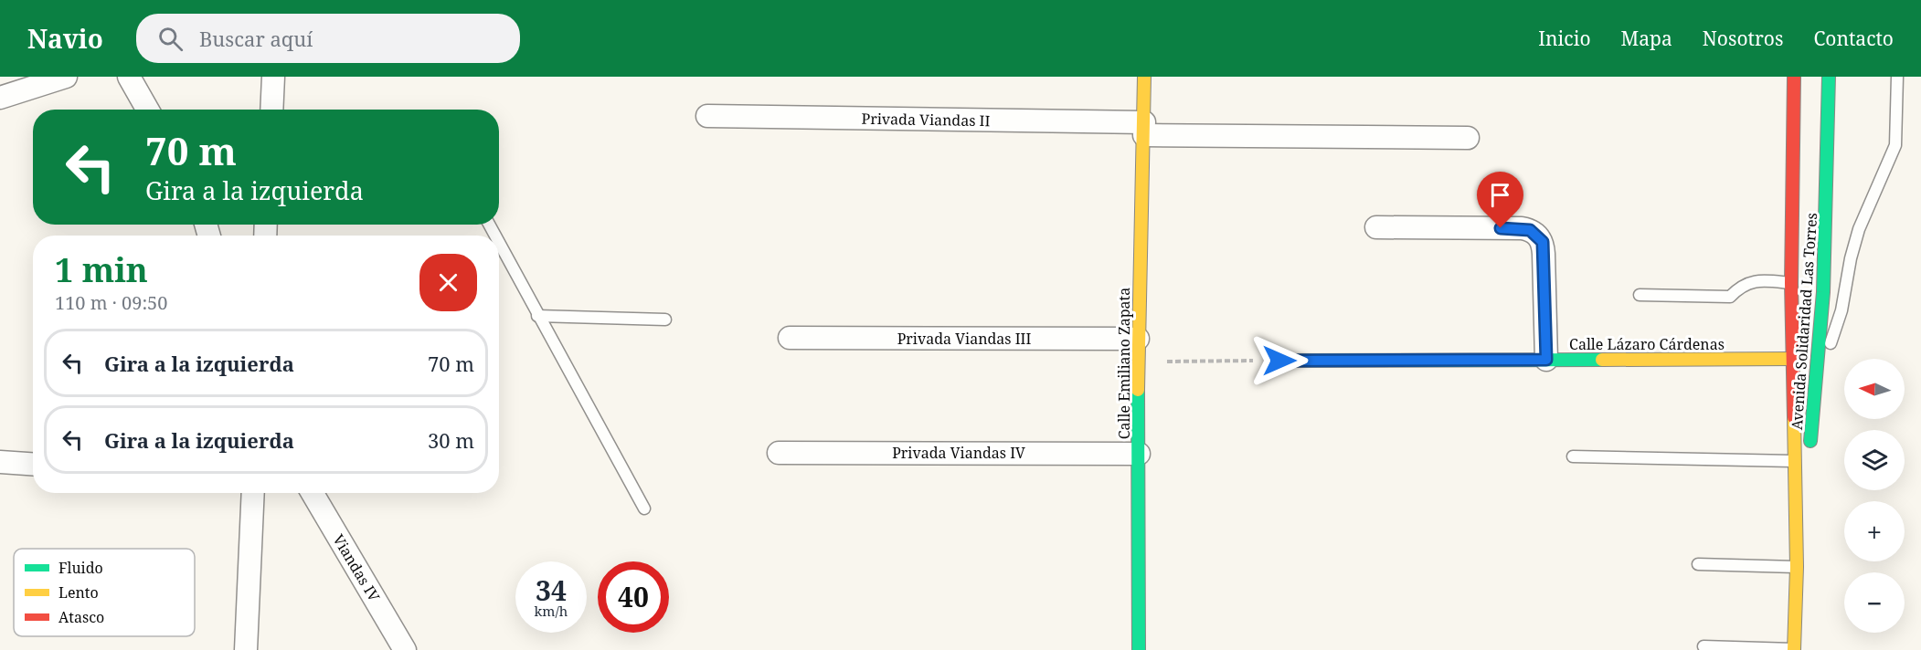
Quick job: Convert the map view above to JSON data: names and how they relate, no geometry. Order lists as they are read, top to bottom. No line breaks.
{"streets":{"street":["Privada Viandas II","Avenida Solidaridad Las Torres","Privada Viandas III","Calle Lázaro Cárdenas","Calle Emiliano Zapata","Privada Viandas IV","Viandas IV"]},"crossings":[["Privada Viandas II","Calle Emiliano Zapata"],["Avenida Solidaridad Las Torres","Calle Lázaro Cárdenas"],["Privada Viandas III","Calle Emiliano Zapata"],["Calle Emiliano Zapata","Privada Viandas IV"]],"legend":["Fluido","Lento","Atasco"],"north":"left","page":{"header":"Navio","search":"Buscar aquí","nav":["Inicio","Mapa","Nosotros","Contacto"],"turn":["70 m","Gira a la izquierda"],"heading":["1 min","110 m · 09:50"],"list":[{"name":"Gira a la izquierda","value":"70 m"},{"name":"Gira a la izquierda","value":"30 m"}],"map_buttons":["+","−"],"speed":"34 km/h","limit":"40"}}
